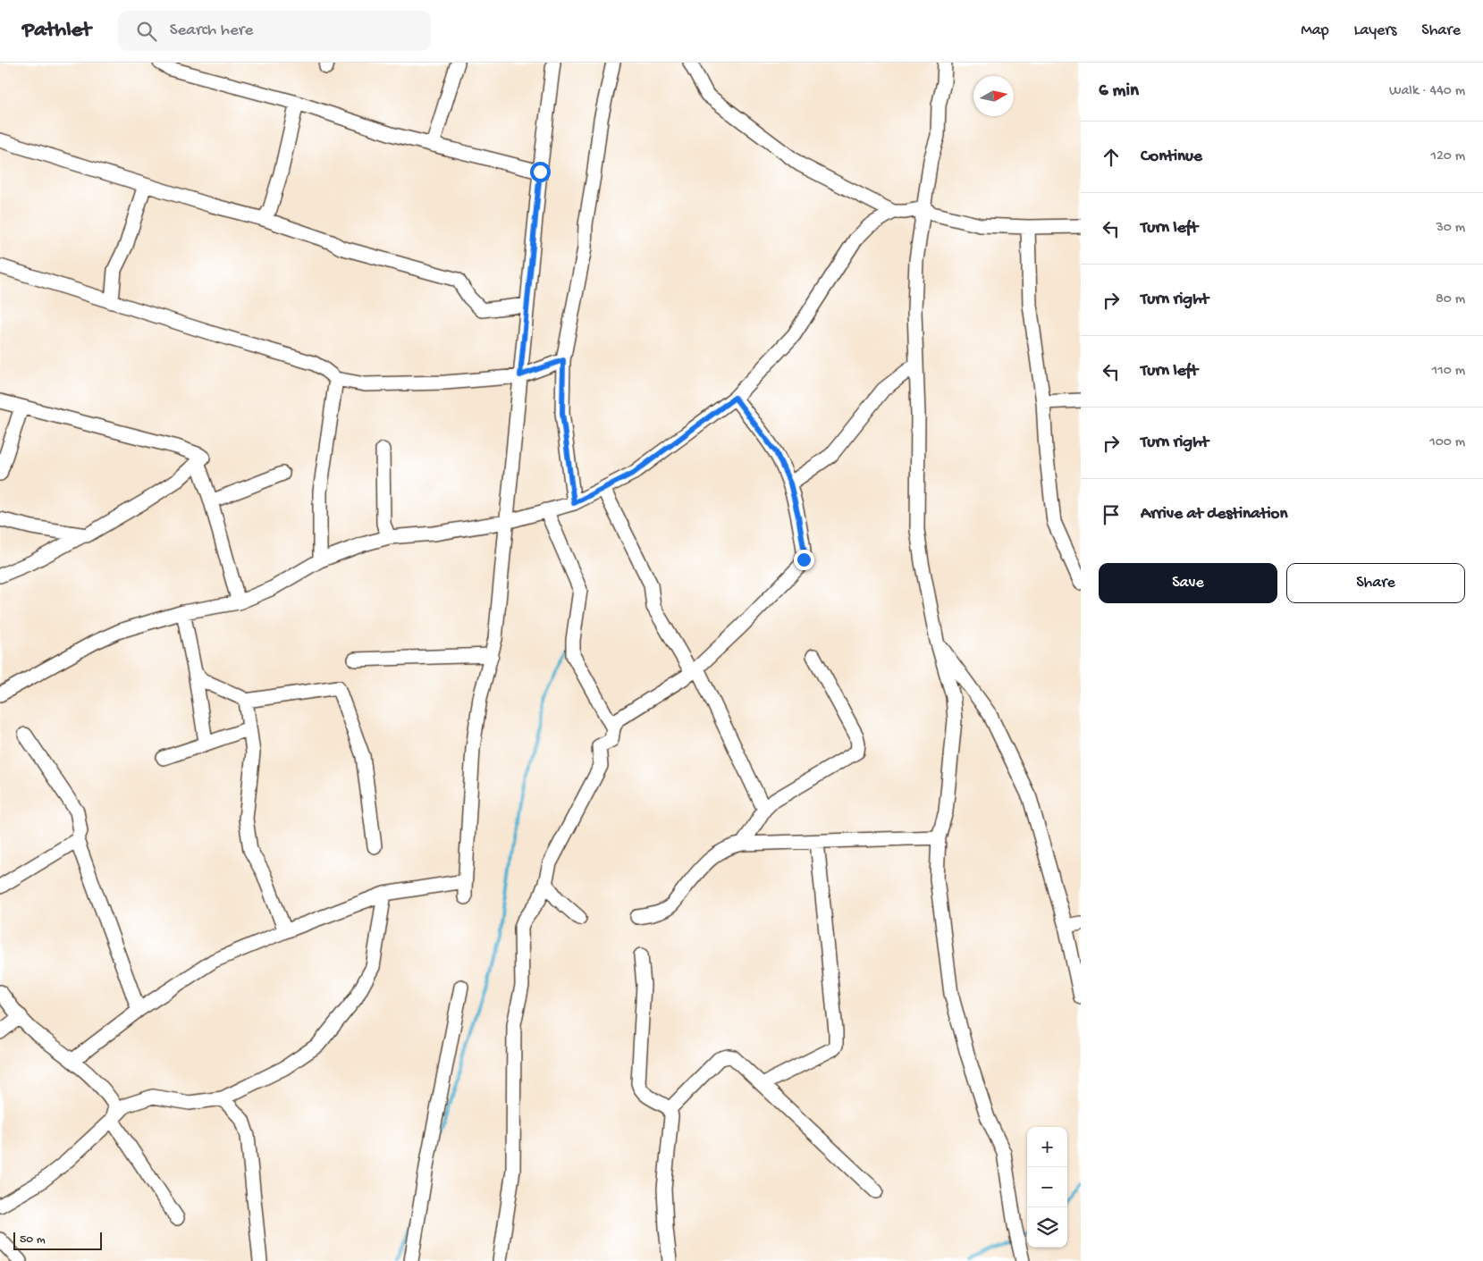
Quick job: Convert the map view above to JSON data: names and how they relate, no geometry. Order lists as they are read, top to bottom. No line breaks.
{"scale_bar":"50 m","north":"right","page":{"header":"Pathlet","search":"Search here","nav":["Map","Layers","Share"],"heading":["6 min","Walk · 440 m"],"list":[["Continue","120 m"],["Turn left","30 m"],["Turn right","80 m"],["Turn left","110 m"],["Turn right","100 m"],"Arrive at destination"],"buttons":["Save","Share"],"map_buttons":["+","−"],"scale":"50 m"}}
